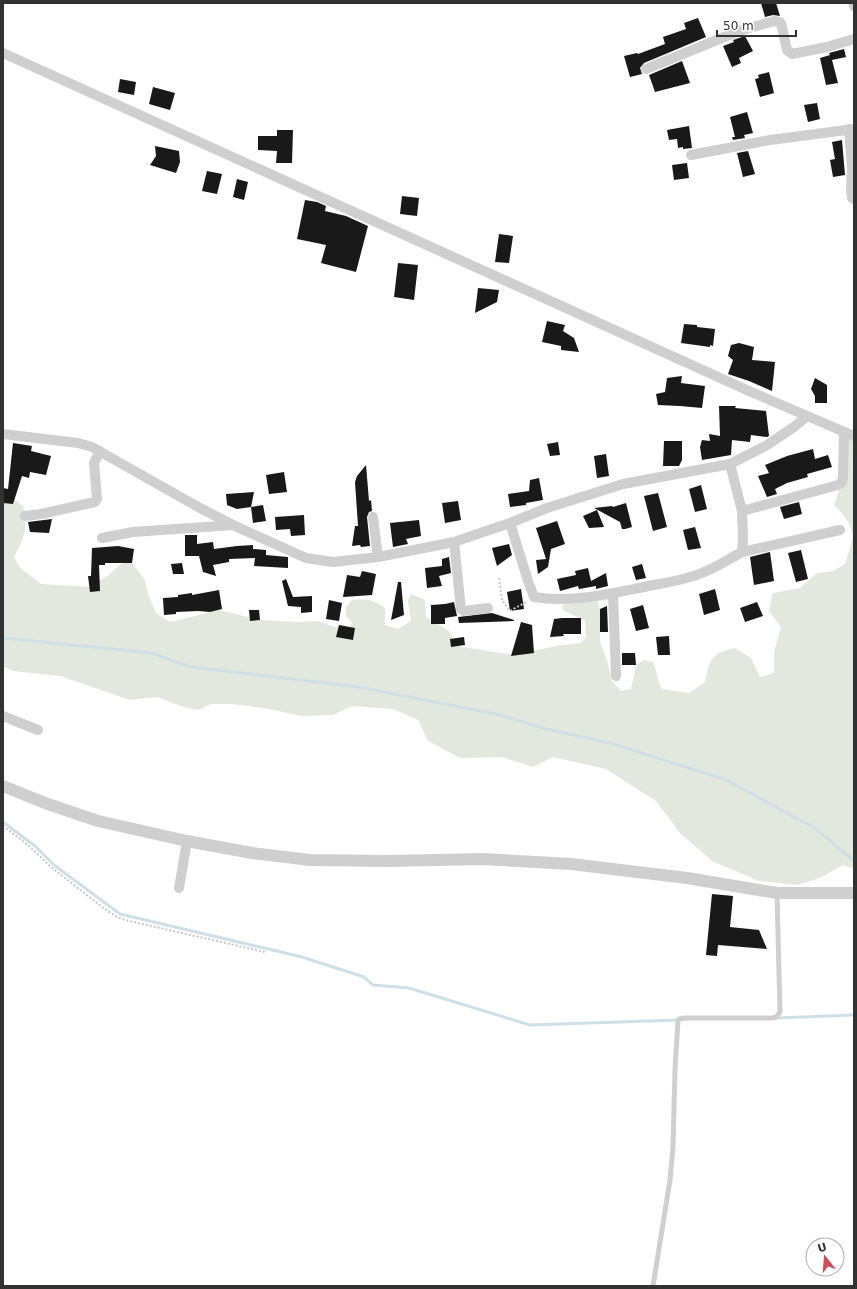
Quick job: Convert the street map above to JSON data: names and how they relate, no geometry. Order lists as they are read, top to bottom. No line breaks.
{"scale_bar":"50 m","north":"top"}
